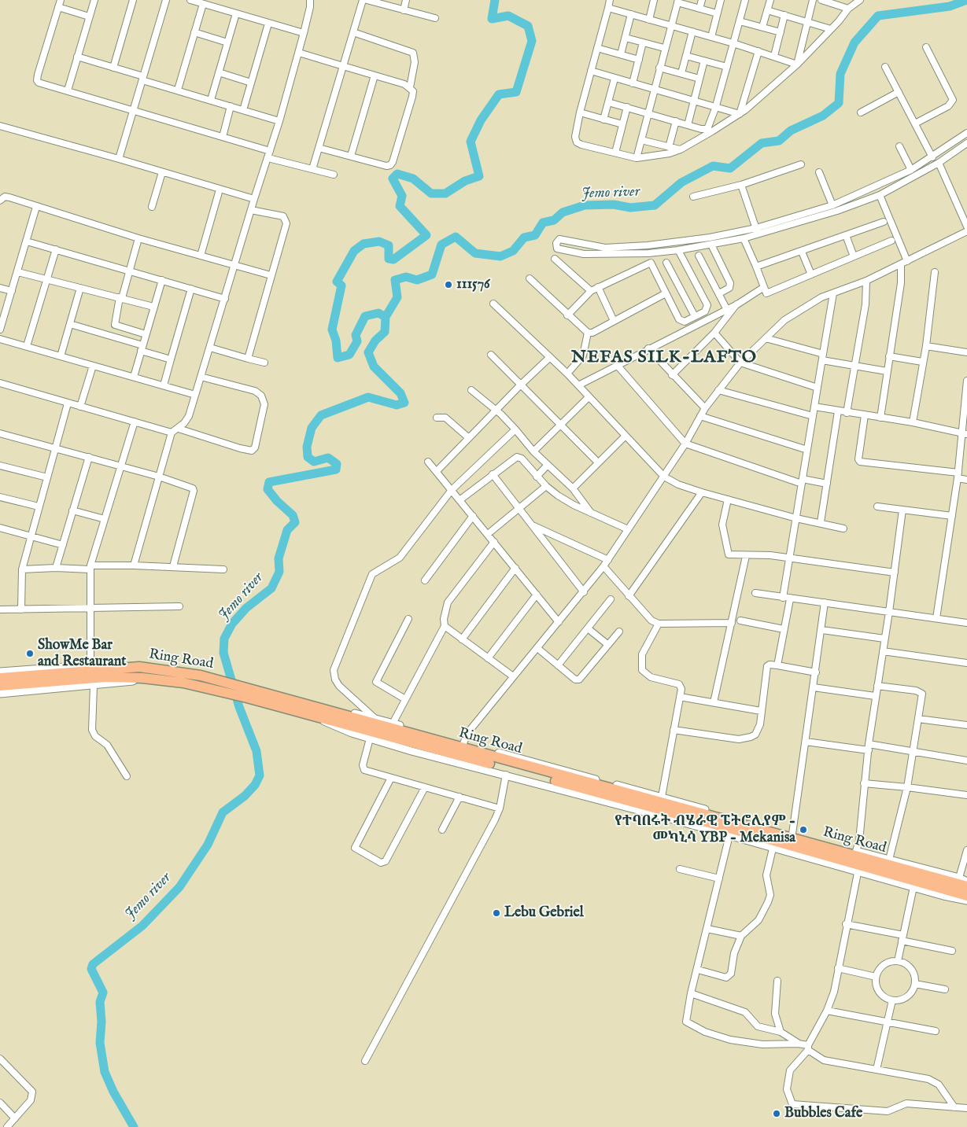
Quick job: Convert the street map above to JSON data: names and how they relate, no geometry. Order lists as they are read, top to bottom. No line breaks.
{"streets":{"highway":["Ring Road"]},"districts":["NEFAS SILK-LAFTO"],"water":["Jemo river"],"places":["111576","ShowMe Bar and Restaurant","የተባበሩት ብሄራዊ ፔትሮሊየም - መካኒሳ YBP - Mekanisa","Lebu Gebriel","Bubbles Cafe"]}
